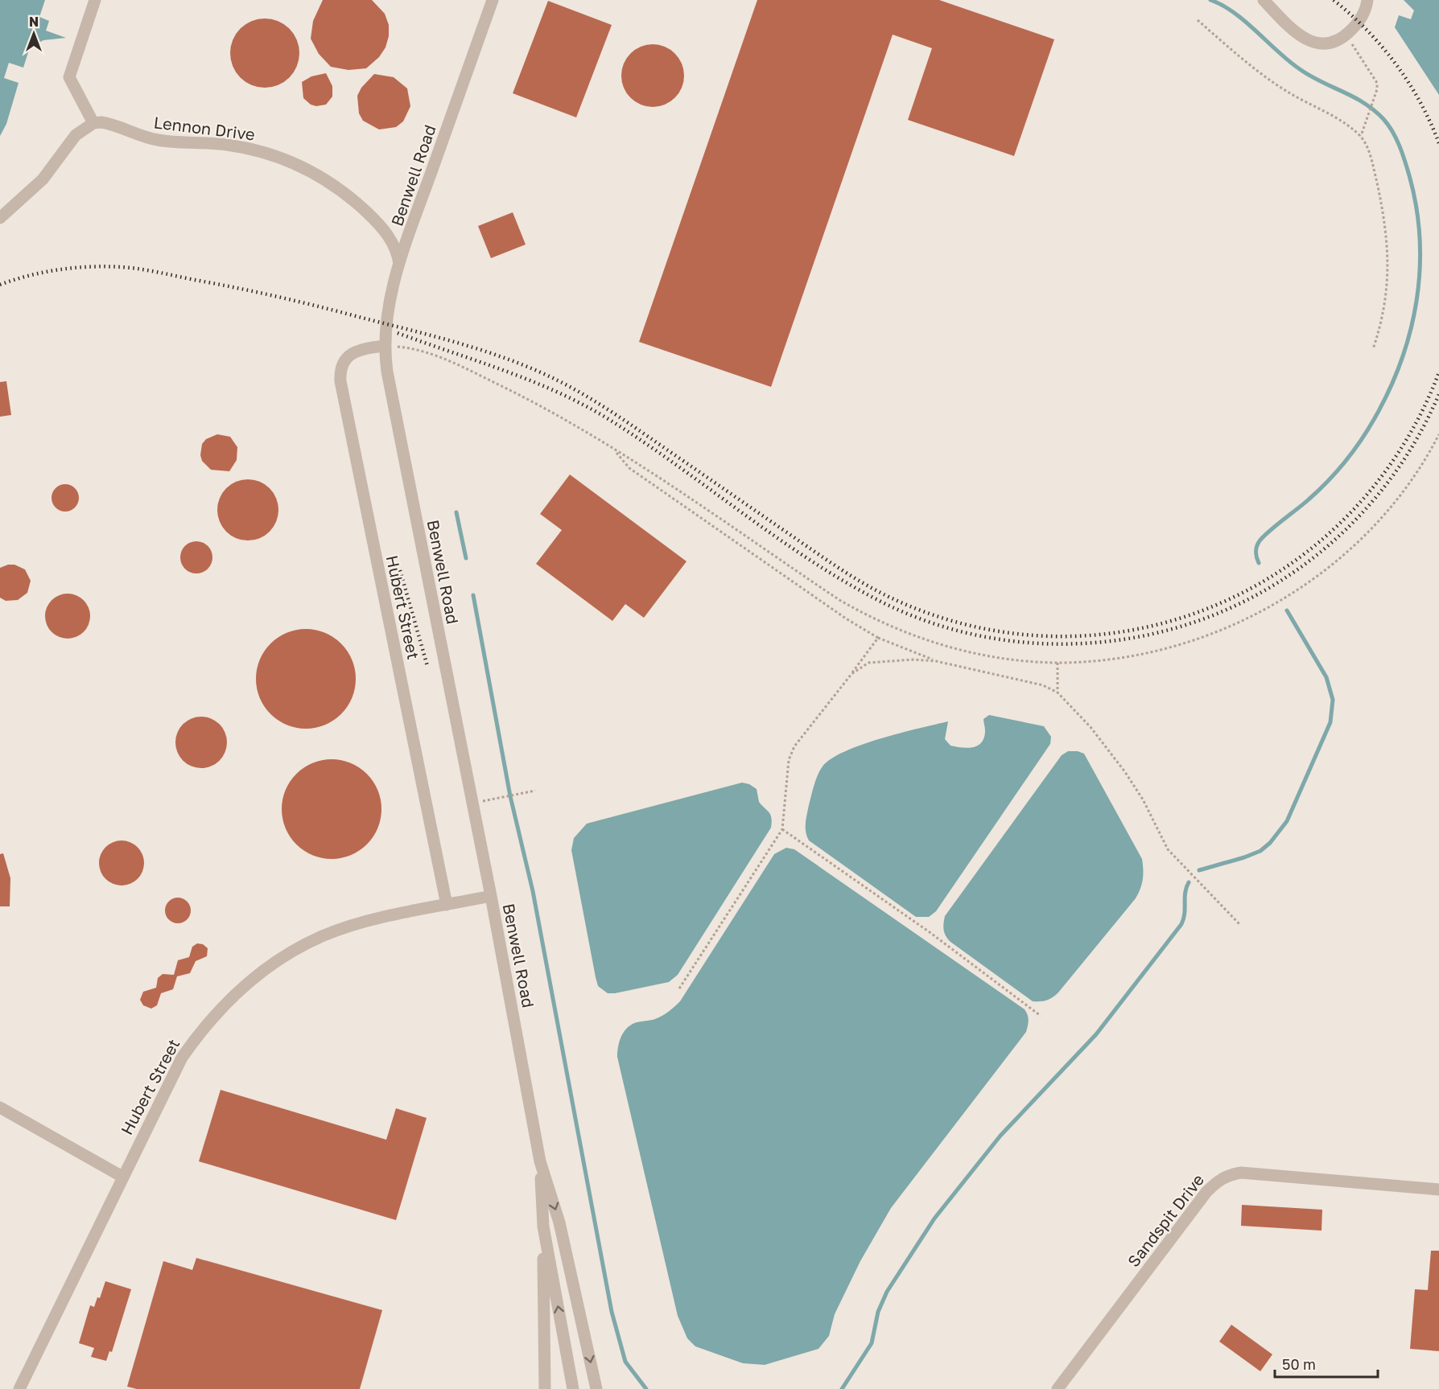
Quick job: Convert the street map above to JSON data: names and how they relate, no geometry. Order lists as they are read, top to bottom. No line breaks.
{"streets":{"street":["Lennon Drive","Benwell Road","Hubert Street","Sandspit Drive"]},"crossings":[["Lennon Drive","Benwell Road"],["Benwell Road","Hubert Street"]],"scale_bar":"50 m","north":"top"}
